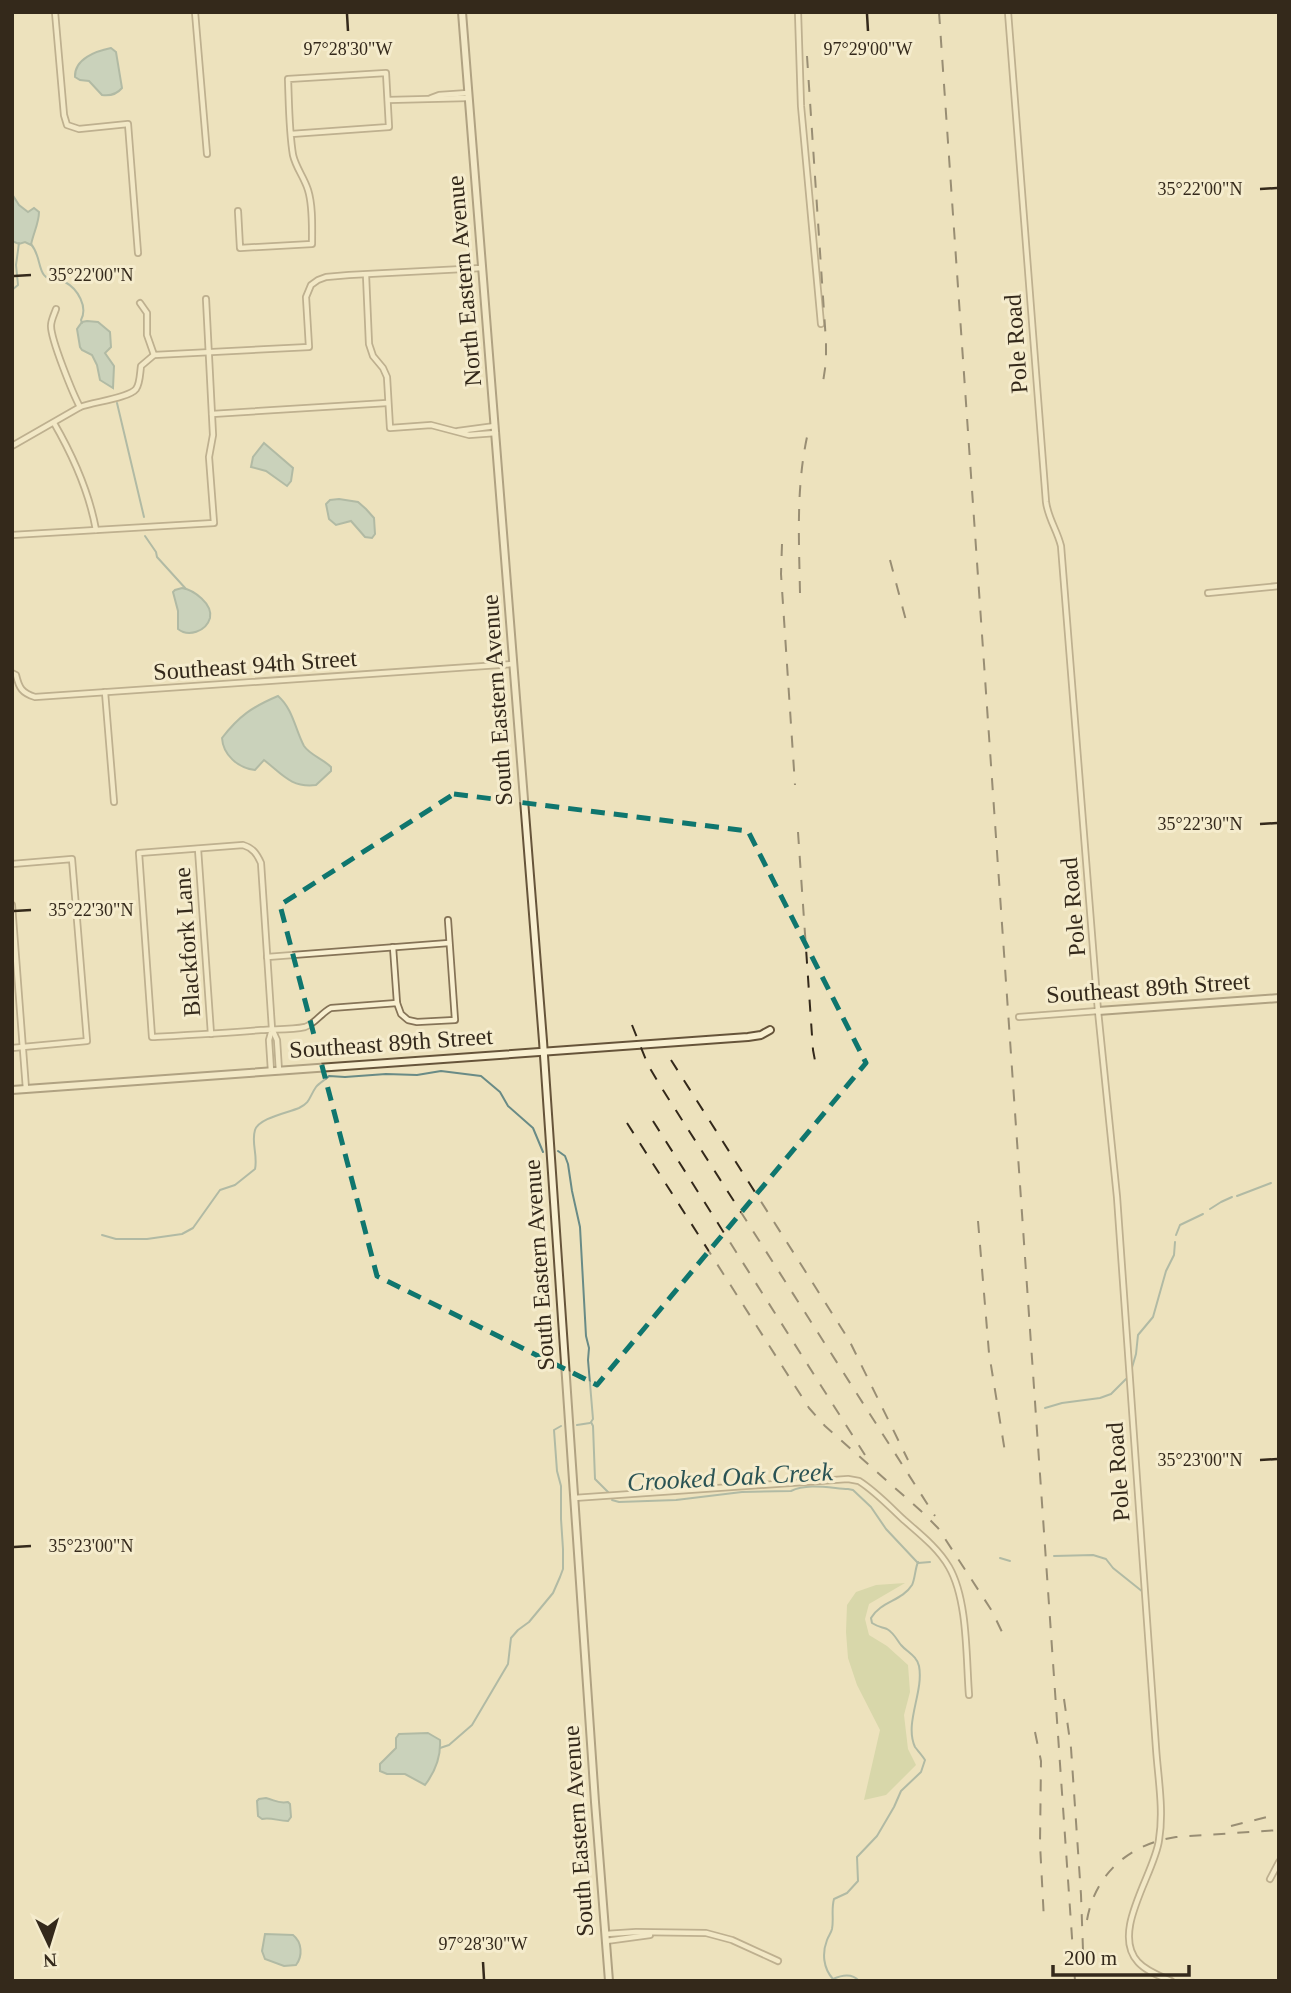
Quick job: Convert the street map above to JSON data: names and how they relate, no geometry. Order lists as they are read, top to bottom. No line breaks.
{"streets":{"main road":["North Eastern Avenue","South Eastern Avenue","Southeast 89th Street"],"street":["Pole Road","Southeast 94th Street","Blackfork Lane"]},"crossings":[["North Eastern Avenue","South Eastern Avenue"],["Pole Road","Southeast 89th Street"],["Southeast 94th Street","South Eastern Avenue"],["South Eastern Avenue","Southeast 89th Street"]],"water":["Crooked Oak Creek"],"scale_bar":"200 m","north":"bottom","coordinates":["97°28'30\"W","97°29'00\"W","35°22'00\"N","35°22'30\"N","35°23'00\"N"]}
